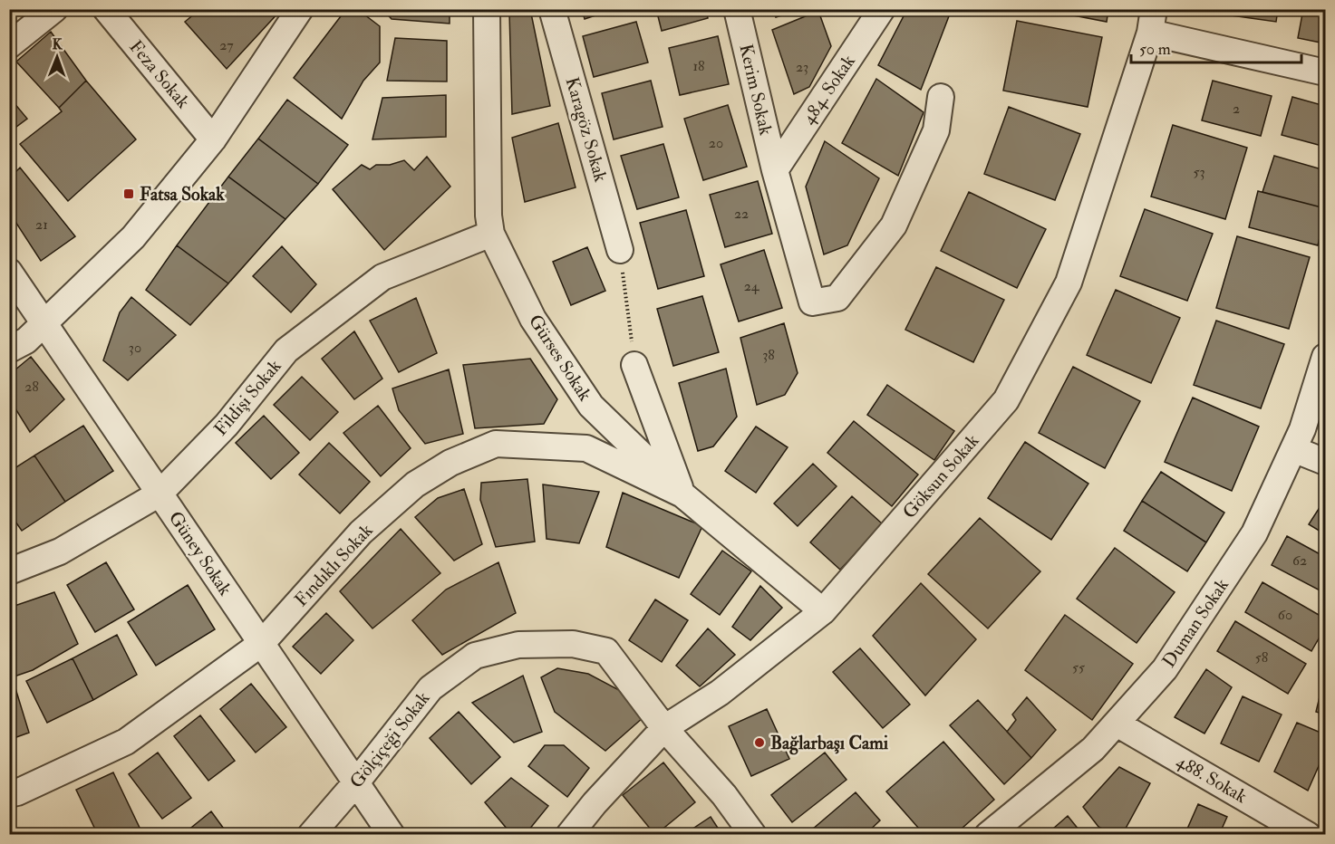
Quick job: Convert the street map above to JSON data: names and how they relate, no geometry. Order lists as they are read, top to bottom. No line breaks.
{"streets":{"street":["Feza Sokak","Kerim Sokak","484. Sokak","Karagöz Sokak","Gürses Sokak","Fildişi Sokak","Göksun Sokak","Güney Sokak","Fındıklı Sokak","Duman Sokak","Gölçiçeği Sokak","488. Sokak"]},"crossings":[["Kerim Sokak","484. Sokak"],["Gürses Sokak","Fildişi Sokak"],["Gürses Sokak","Göksun Sokak"],["Gürses Sokak","Fındıklı Sokak"],["Fildişi Sokak","Güney Sokak"],["Göksun Sokak","Gölçiçeği Sokak"],["Güney Sokak","Fındıklı Sokak"],["Güney Sokak","Gölçiçeği Sokak"],["Duman Sokak","488. Sokak"]],"places":{"transit":["Fatsa Sokak"],"other":["Bağlarbaşı Cami"]},"house_numbers":["27","18","23","2","20","53","22","21","24","30","38","28","62","60","58","55"],"scale_bar":"50 m","north":"top"}
